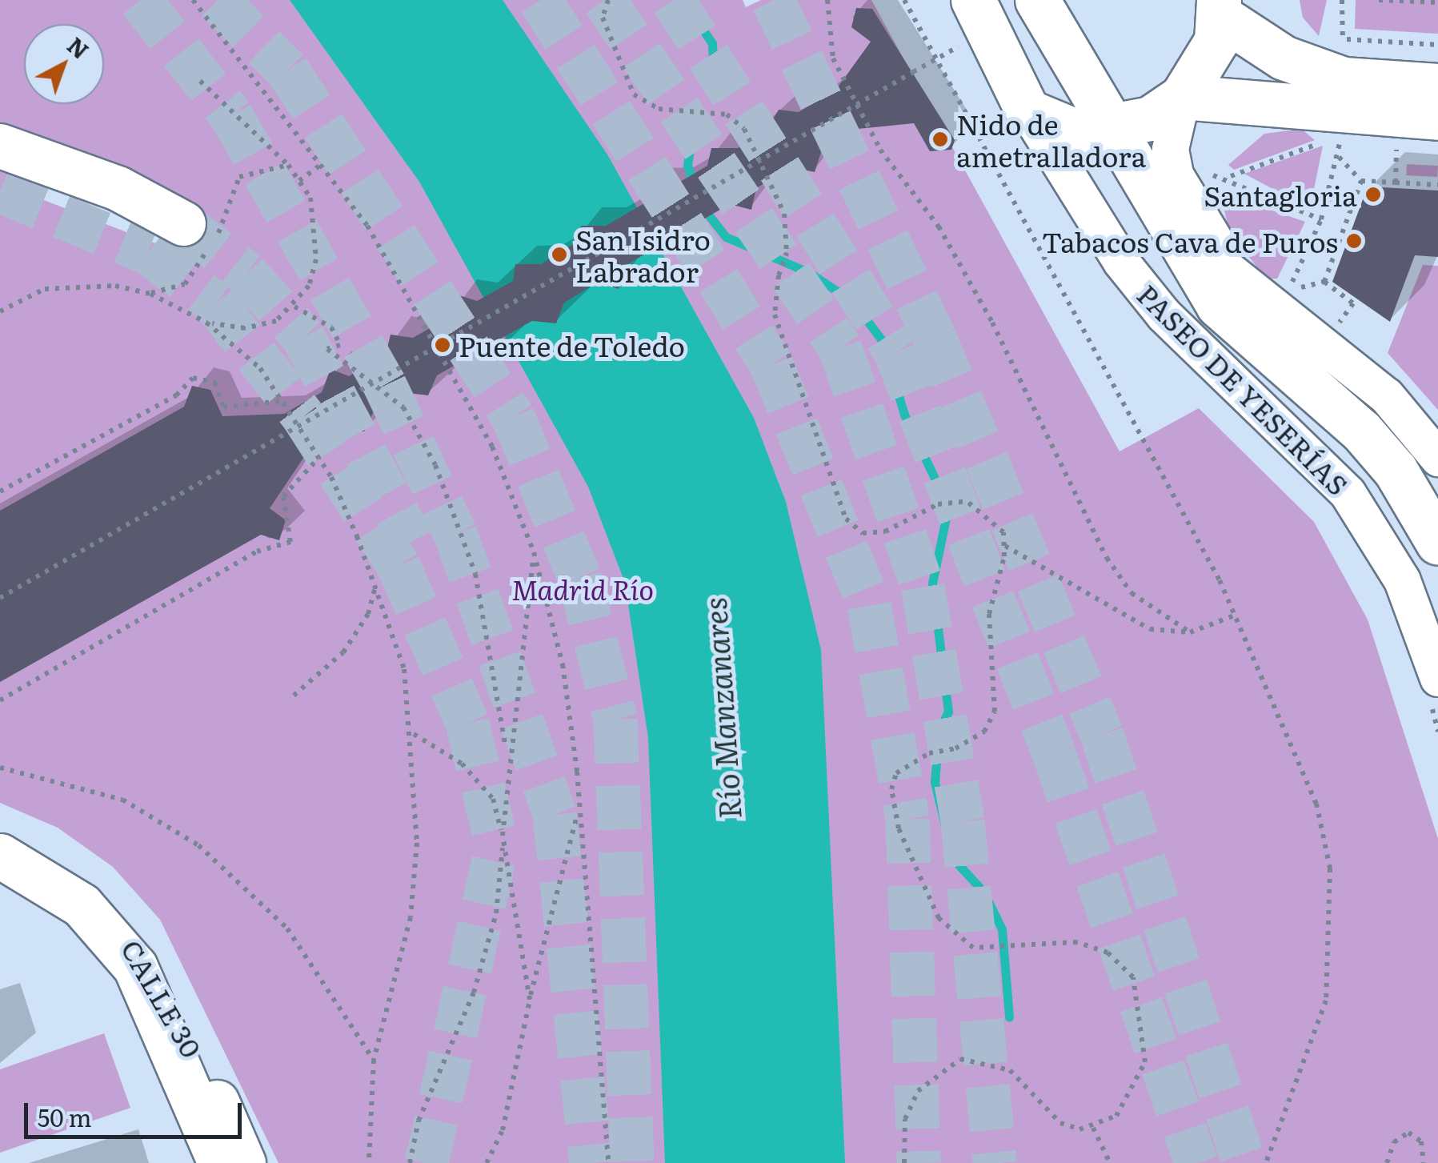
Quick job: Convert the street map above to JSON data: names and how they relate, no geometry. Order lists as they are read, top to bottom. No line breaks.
{"streets":{"main road":["PASEO DE YESERÍAS","CALLE 30"]},"water":["Río Manzanares"],"parks":["Madrid Río"],"places":["Nido de ametralladora","Santagloria","Tabacos Cava de Puros","San Isidro Labrador","Puente de Toledo"],"scale_bar":"50 m","north":"top right"}
